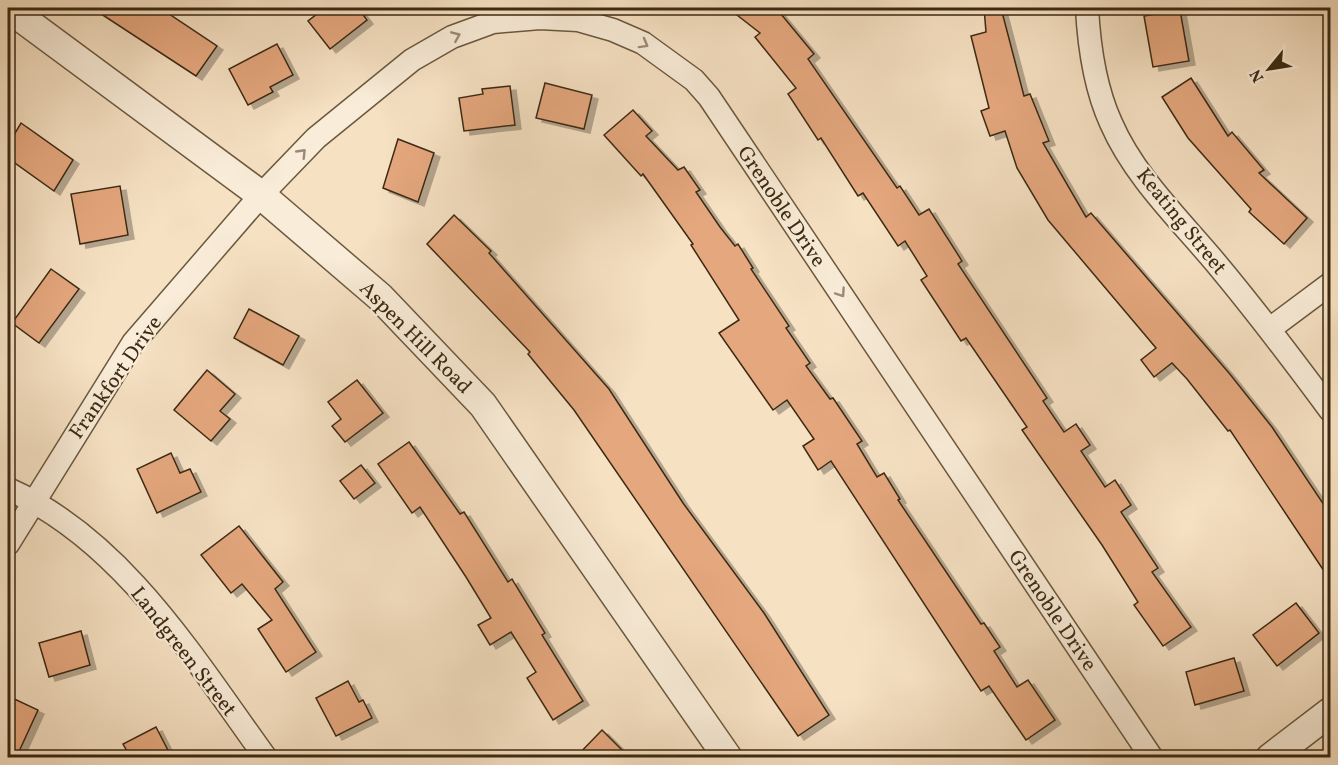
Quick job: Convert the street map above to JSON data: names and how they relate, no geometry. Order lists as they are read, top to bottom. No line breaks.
{"streets":{"street":["Grenoble Drive","Keating Street","Aspen Hill Road","Frankfort Drive","Landgreen Street"]},"crossings":[["Grenoble Drive","Aspen Hill Road"],["Grenoble Drive","Frankfort Drive"],["Aspen Hill Road","Frankfort Drive"],["Frankfort Drive","Landgreen Street"]],"north":"bottom left"}
